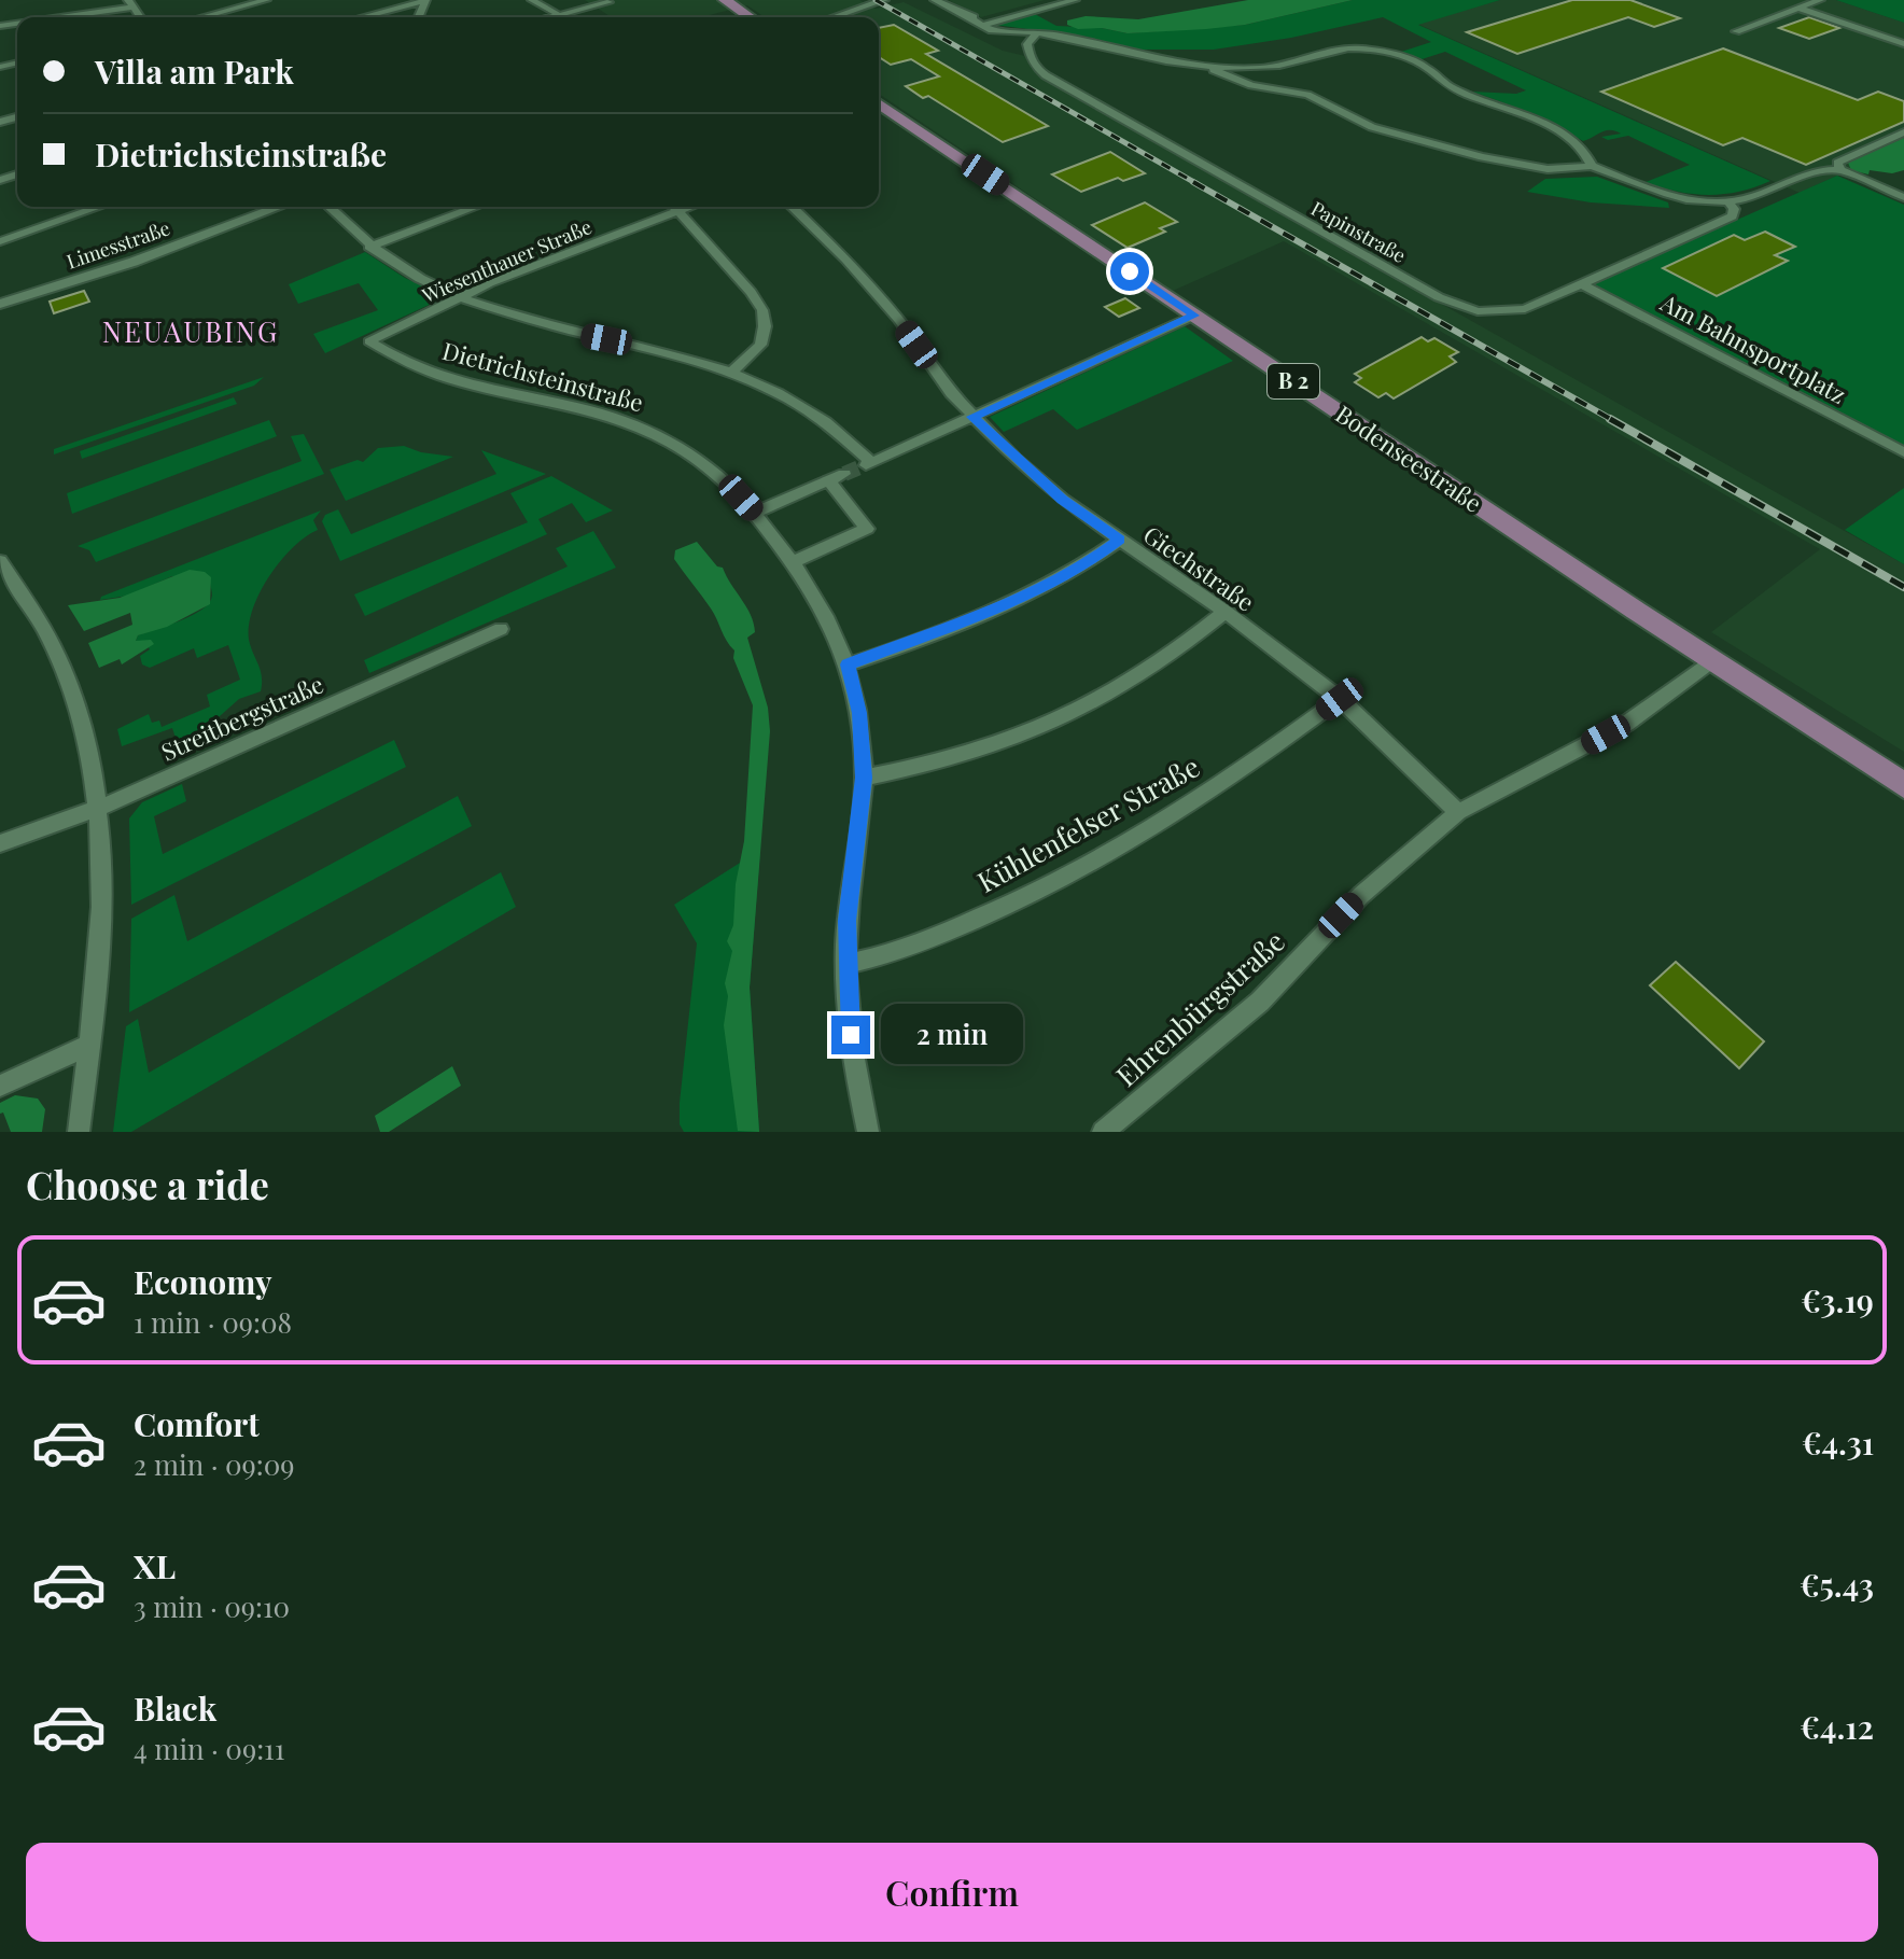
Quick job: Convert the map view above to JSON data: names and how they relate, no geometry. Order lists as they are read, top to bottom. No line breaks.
{"streets":{"main road":["B 2","Bodenseestraße"],"street":["Papinstraße","Limesstraße","Wiesenthauer Straße","Am Bahnsportplatz","Dietrichsteinstraße","Giechstraße","Streitbergstraße","Kühlenfelser Straße","Ehrenbürgstraße"]},"crossings":[["Papinstraße","Am Bahnsportplatz"],["Wiesenthauer Straße","Dietrichsteinstraße"],["Dietrichsteinstraße","Kühlenfelser Straße"],["Bodenseestraße","Ehrenbürgstraße"],["Giechstraße","Kühlenfelser Straße"],["Giechstraße","Ehrenbürgstraße"]],"districts":["NEUAUBING"],"page":{"banner":["Villa am Park","Dietrichsteinstraße"],"bubble":"2 min","heading":"Choose a ride","list":[{"name":"Economy","note":"1 min · 09:08","value":"€3.19"},{"name":"Comfort","note":"2 min · 09:09","value":"€4.31"},{"name":"XL","note":"3 min · 09:10","value":"€5.43"},{"name":"Black","note":"4 min · 09:11","value":"€4.12"}],"buttons":"Confirm"}}
